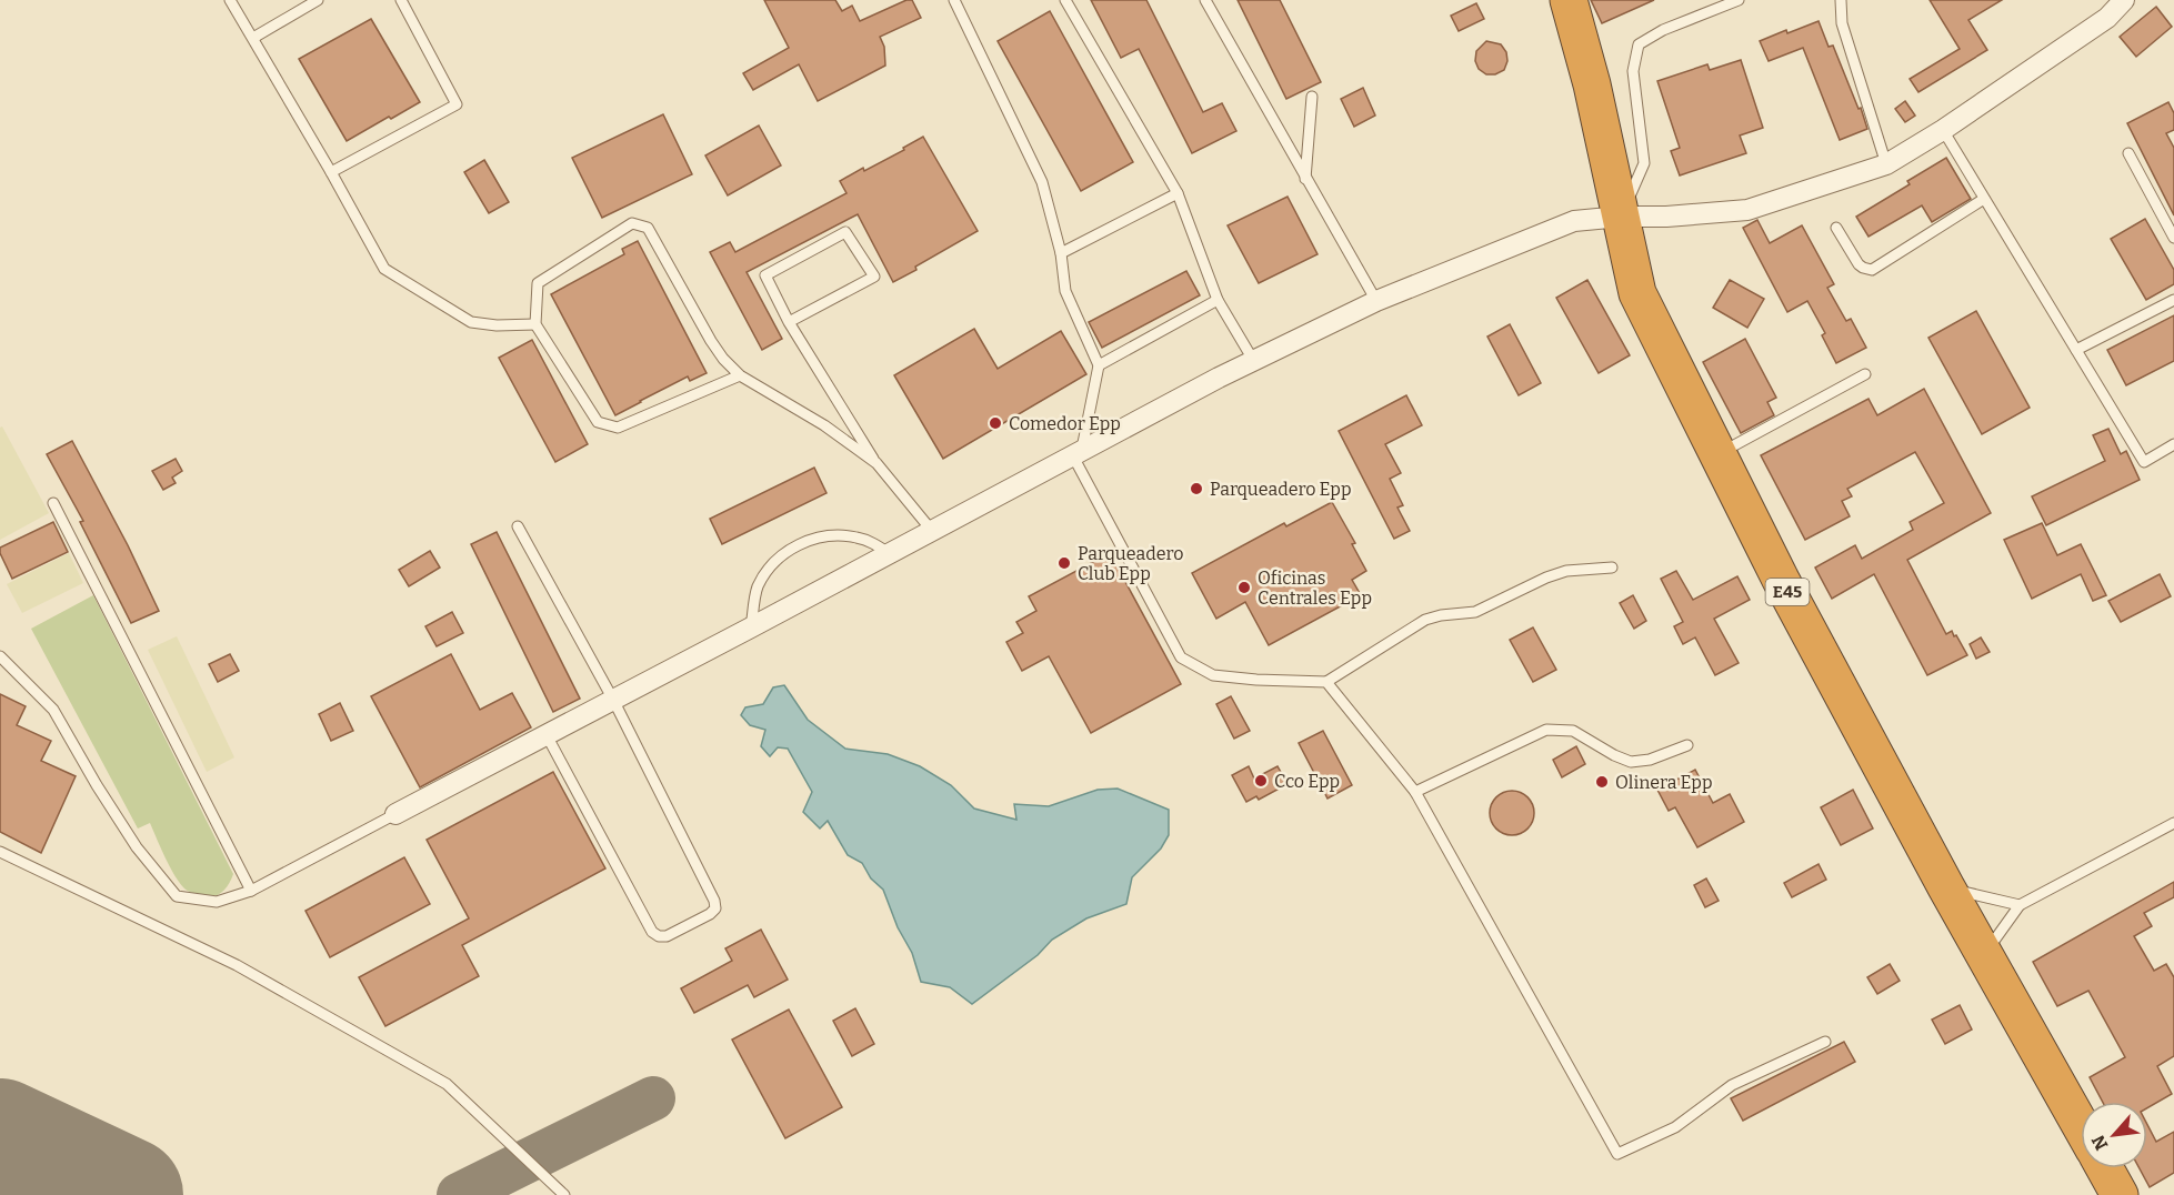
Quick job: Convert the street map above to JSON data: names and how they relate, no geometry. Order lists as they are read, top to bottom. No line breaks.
{"streets":{"highway":["E45"]},"places":["Comedor Epp","Parqueadero Epp","Parqueadero Club Epp","Oficinas Centrales Epp","Cco Epp","Olinera Epp"],"north":"bottom left"}
